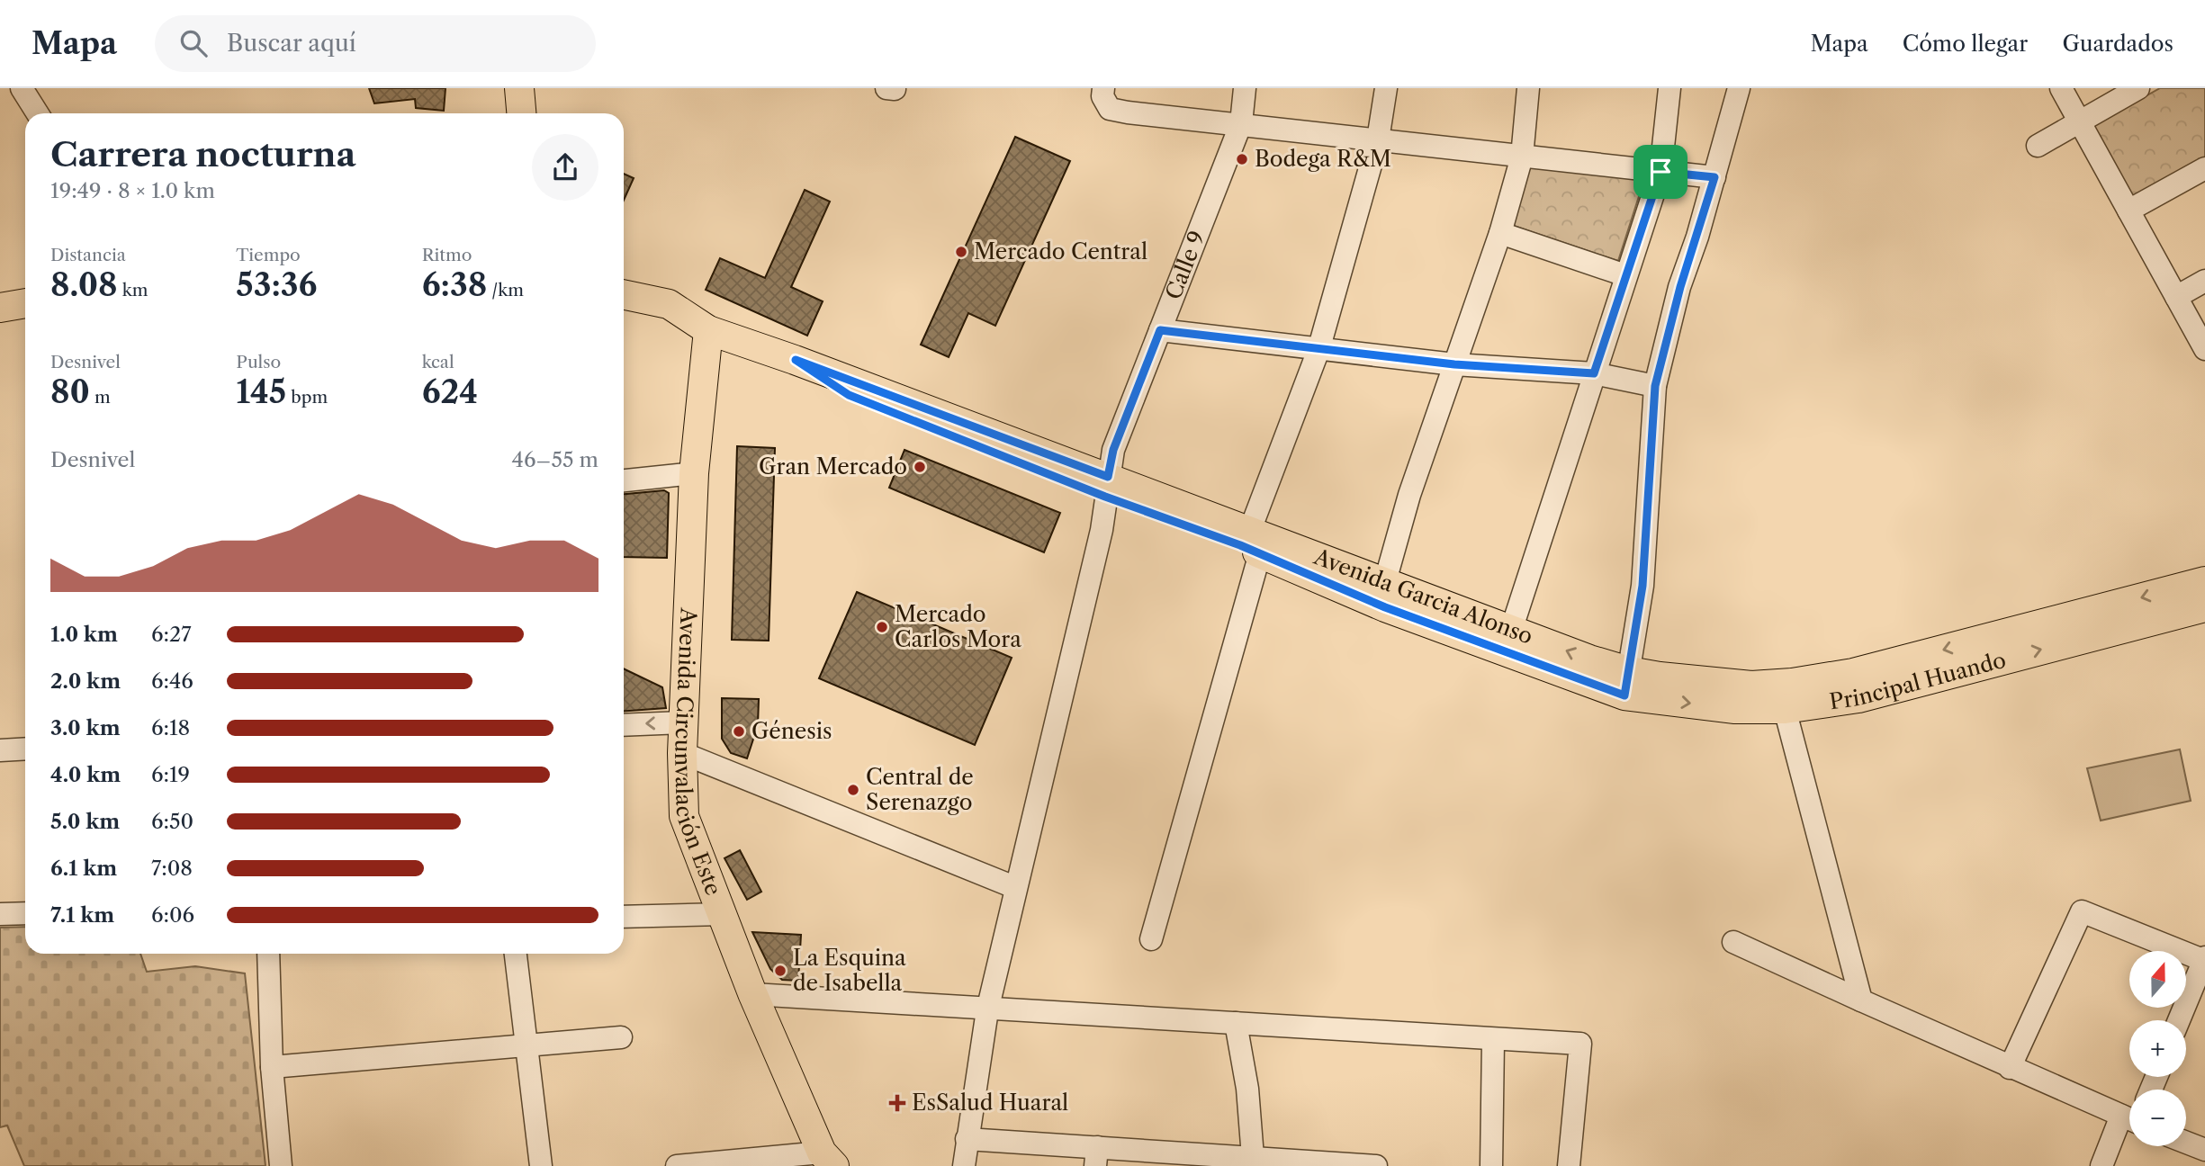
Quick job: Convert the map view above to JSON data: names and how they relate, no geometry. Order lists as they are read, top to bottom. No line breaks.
{"streets":{"main road":["Avenida Garcia Alonso","Principal Huando","Avenida Circunvalación Este"],"street":["Calle 9"]},"crossings":[["Calle 9","Avenida Garcia Alonso"],["Avenida Garcia Alonso","Principal Huando"],["Avenida Garcia Alonso","Avenida Circunvalación Este"]],"places":{"other":["Bodega R&M","Mercado Central","Gran Mercado","Mercado Carlos Mora","Génesis","Central de Serenazgo","La Esquina de Isabella"],"health":["EsSalud Huaral"]},"north":"top","page":{"header":"Mapa","search":"Buscar aquí","nav":["Mapa","Cómo llegar","Guardados"],"heading":["Carrera nocturna","19:49 · 8 × 1.0 km"],"stats":[["Distancia","8.08 km"],["Tiempo","53:36"],["Ritmo","6:38 /km"],["Desnivel","80 m"],["Pulso","145 bpm"],["kcal","624"]],"chart":["Desnivel","46–55 m"],"list":[{"name":"1.0 km","note":"6:27"},{"name":"2.0 km","note":"6:46"},{"name":"3.0 km","note":"6:18"},{"name":"4.0 km","note":"6:19"},{"name":"5.0 km","note":"6:50"},{"name":"6.1 km","note":"7:08"},{"name":"7.1 km","note":"6:06"}],"map_buttons":["+","−"]}}
